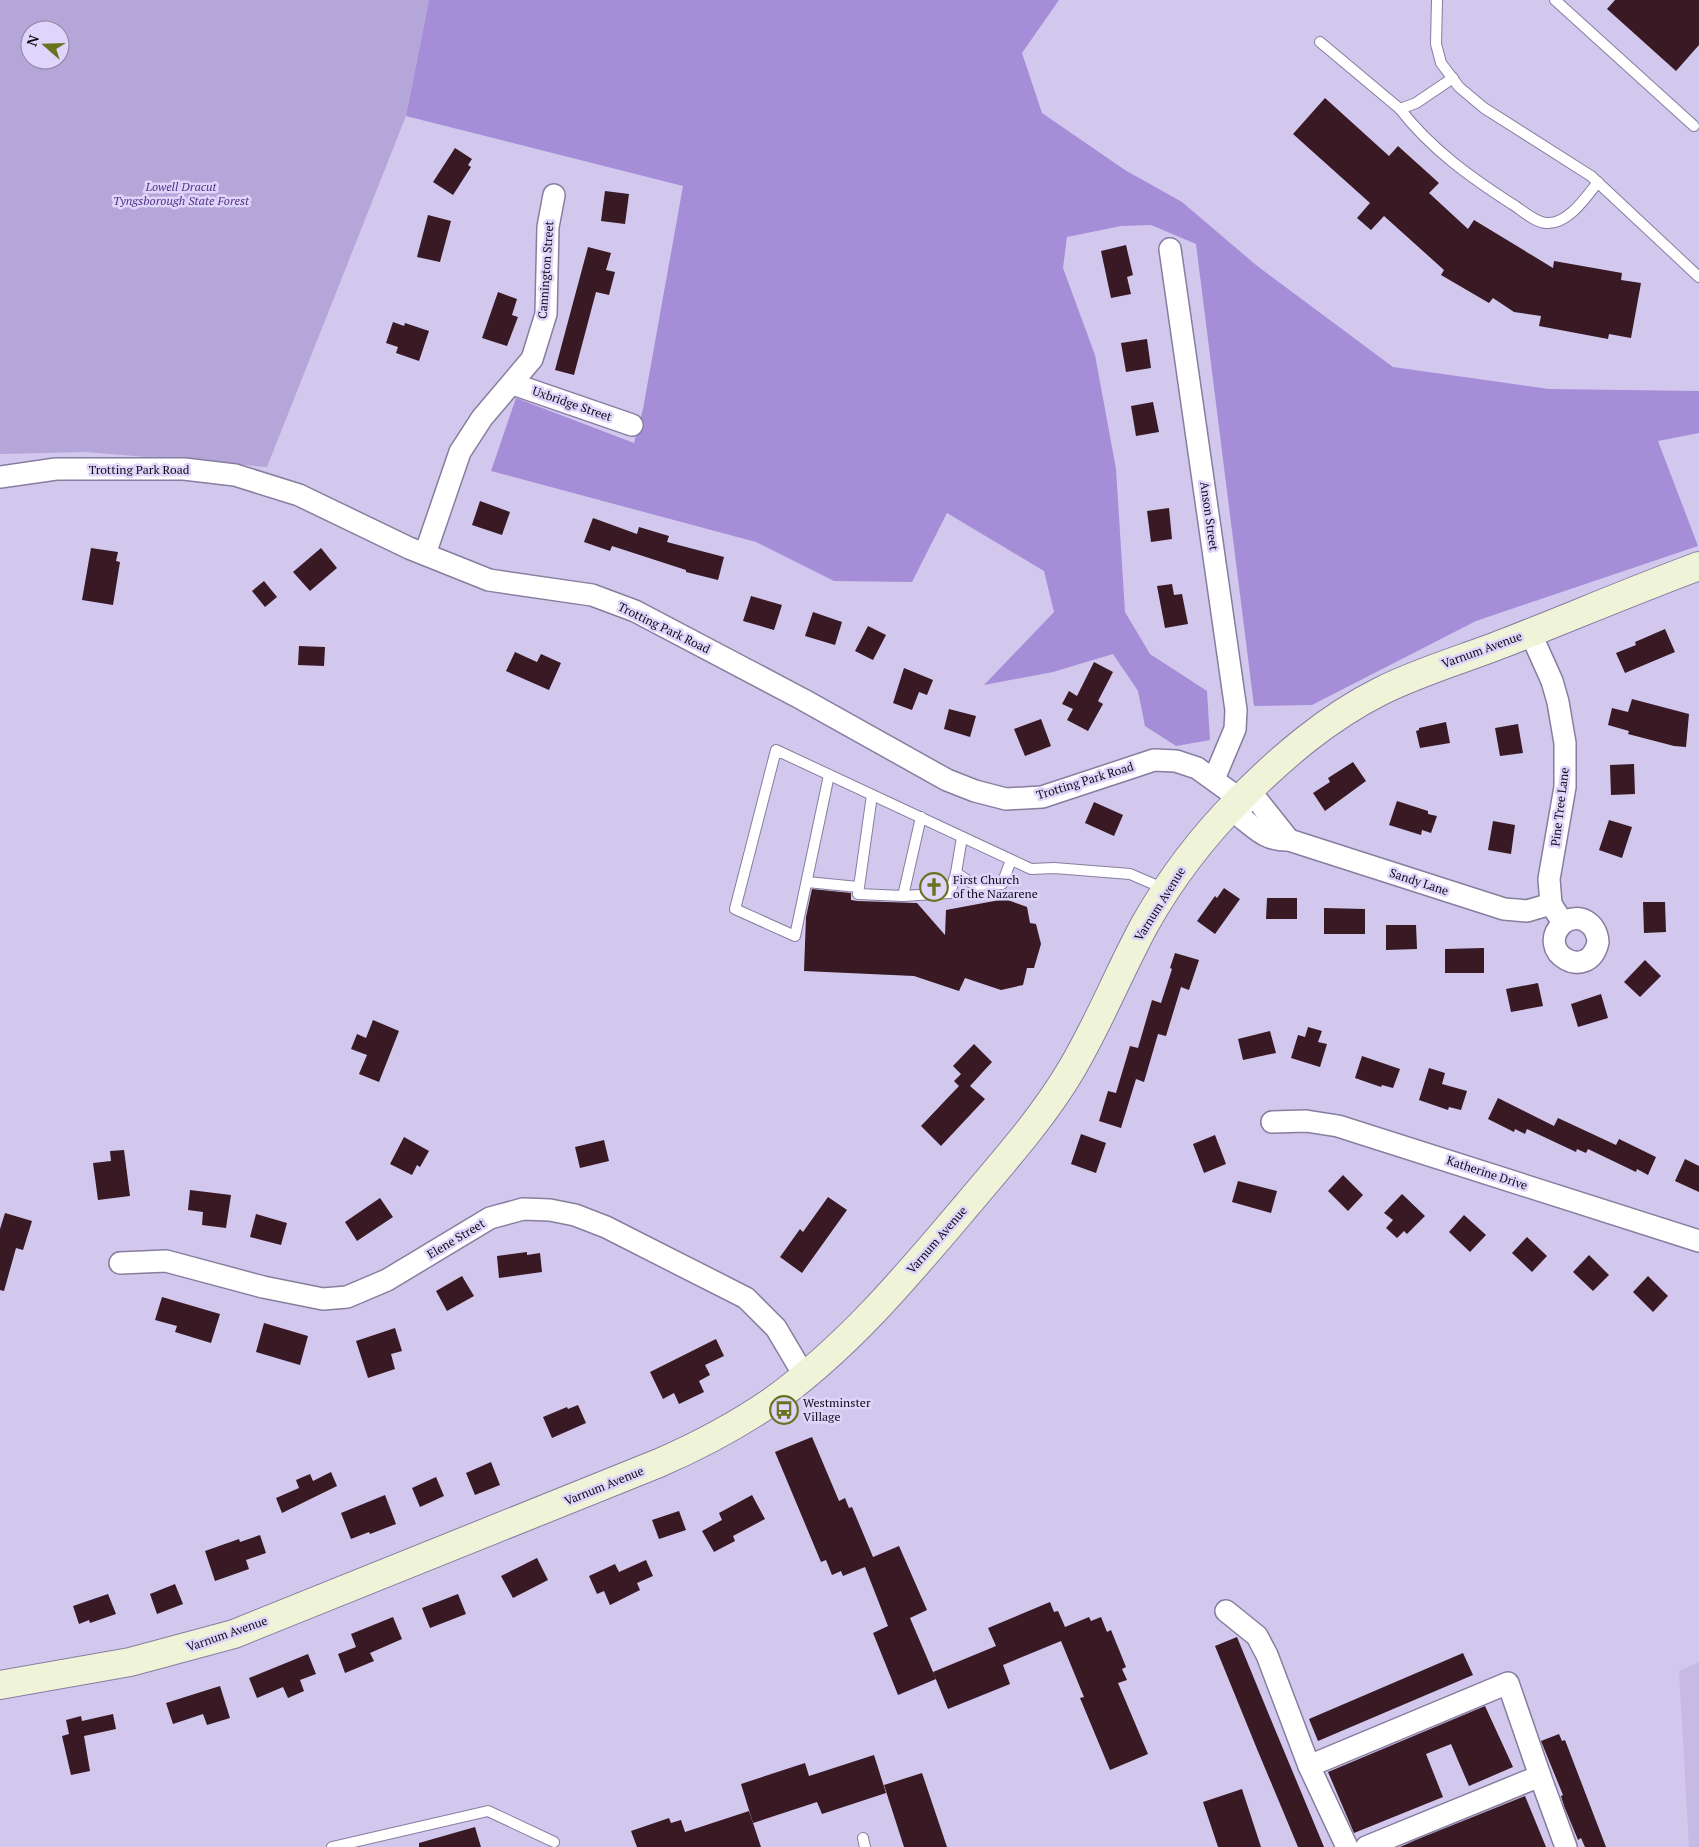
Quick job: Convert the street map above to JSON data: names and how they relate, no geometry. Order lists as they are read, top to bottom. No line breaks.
{"streets":{"main road":["Varnum Avenue"],"street":["Cannington Street","Uxbridge Street","Trotting Park Road","Anson Street","Pine Tree Lane","Sandy Lane","Katherine Drive","Elene Street"]},"crossings":[["Cannington Street","Uxbridge Street"],["Cannington Street","Trotting Park Road"],["Trotting Park Road","Anson Street"],["Trotting Park Road","Varnum Avenue"],["Trotting Park Road","Sandy Lane"],["Varnum Avenue","Pine Tree Lane"],["Varnum Avenue","Sandy Lane"],["Varnum Avenue","Elene Street"],["Pine Tree Lane","Sandy Lane"]],"parks":["Lowell Dracut Tyngsborough State Forest"],"places":{"church":["First Church of the Nazarene"],"bus stop":["Westminster Village"]},"north":"left"}
